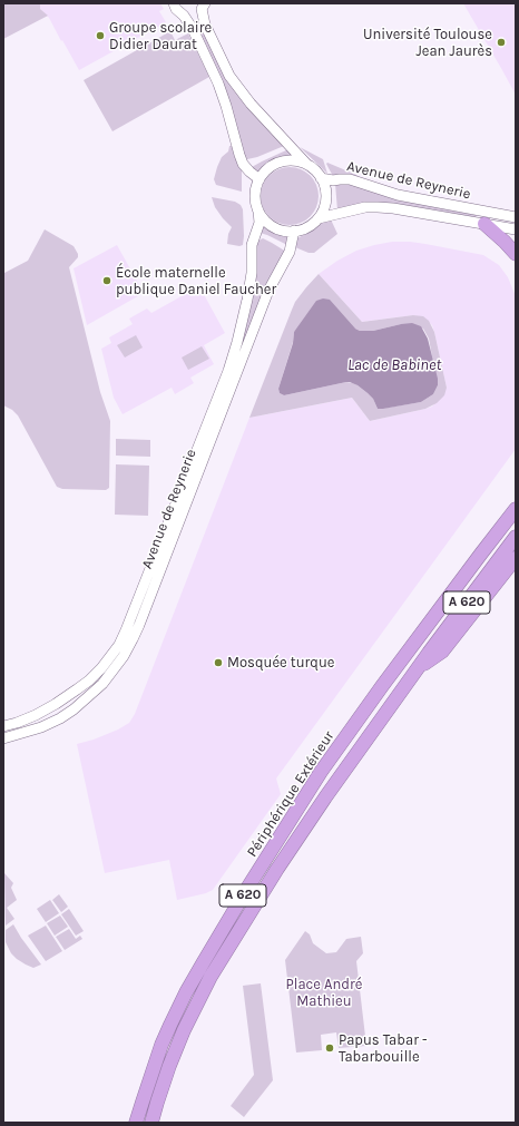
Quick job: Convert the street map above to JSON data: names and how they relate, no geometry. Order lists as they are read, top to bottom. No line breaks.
{"streets":{"highway":["A 620","Périphérique Extérieur"],"street":["Avenue de Reynerie"]},"water":["Lac de Babinet"],"parks":["Place André Mathieu"],"places":["Groupe scolaire Didier Daurat","Université Toulouse Jean Jaurès","École maternelle publique Daniel Faucher","Mosquée turque","Papus Tabar - Tabarbouille"]}
